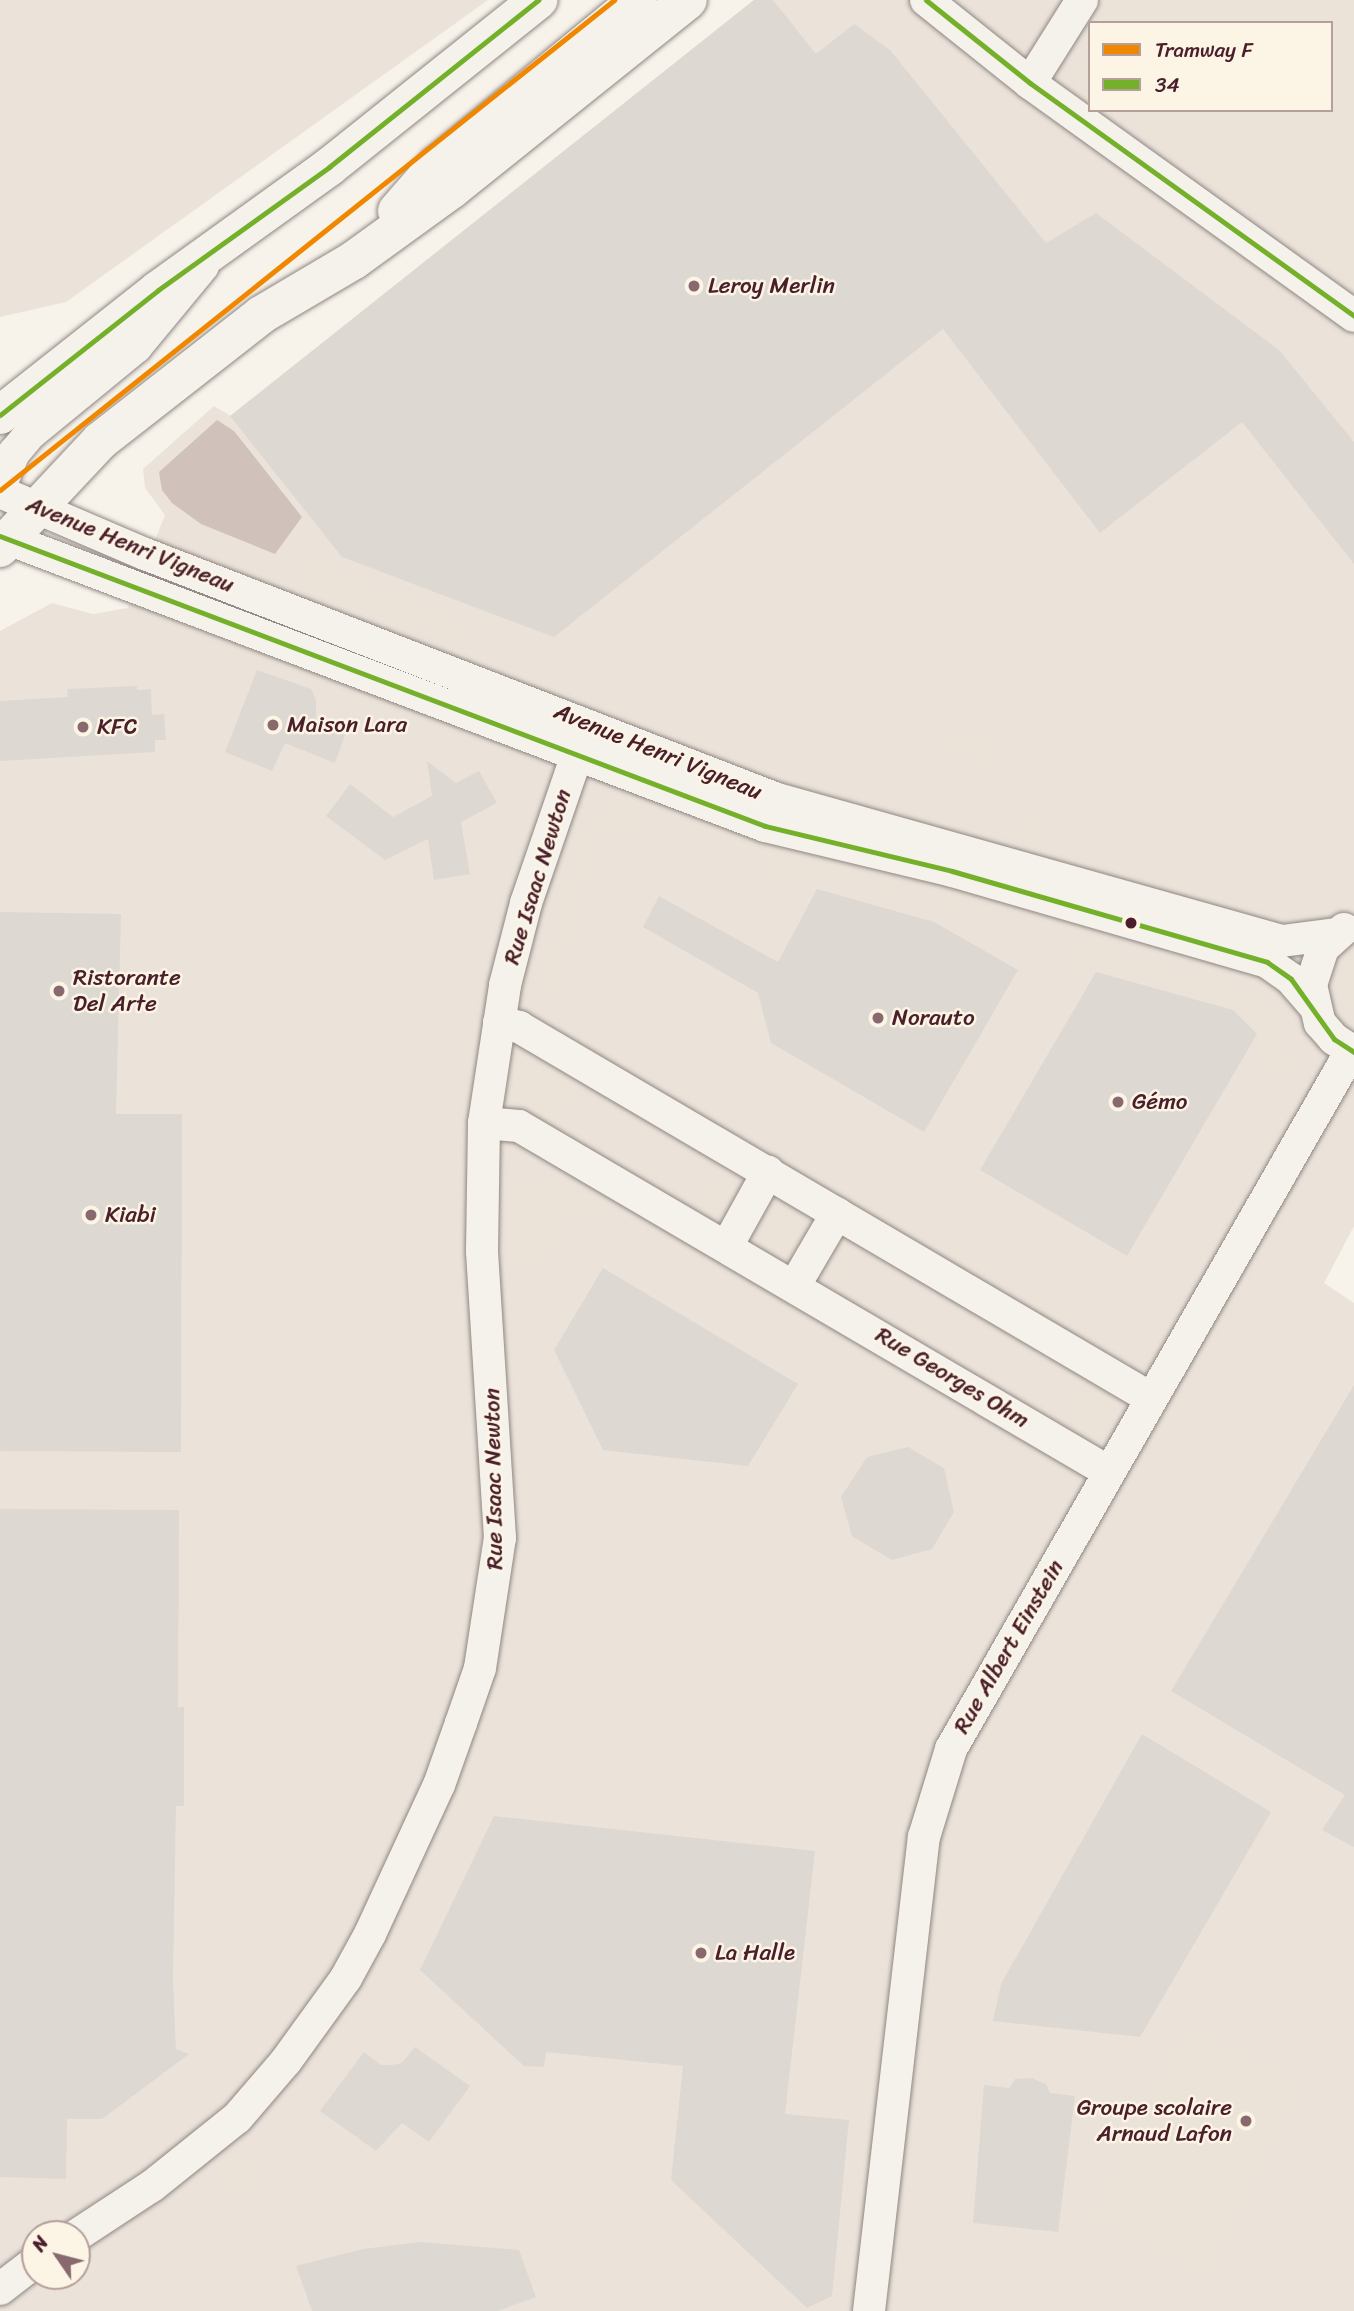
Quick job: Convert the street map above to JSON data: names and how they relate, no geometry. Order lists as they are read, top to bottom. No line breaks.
{"streets":{"street":["Avenue Henri Vigneau","Rue Isaac Newton","Rue Georges Ohm","Rue Albert Einstein"]},"crossings":[["Avenue Henri Vigneau","Rue Isaac Newton"],["Avenue Henri Vigneau","Rue Albert Einstein"],["Rue Isaac Newton","Rue Georges Ohm"],["Rue Georges Ohm","Rue Albert Einstein"]],"places":["Leroy Merlin","Maison Lara","KFC","Ristorante Del Arte","Norauto","Gémo","Kiabi","La Halle","Groupe scolaire Arnaud Lafon"],"lines":["tram line F","transit line 34"],"legend":["Tramway F","34"],"north":"top left"}
